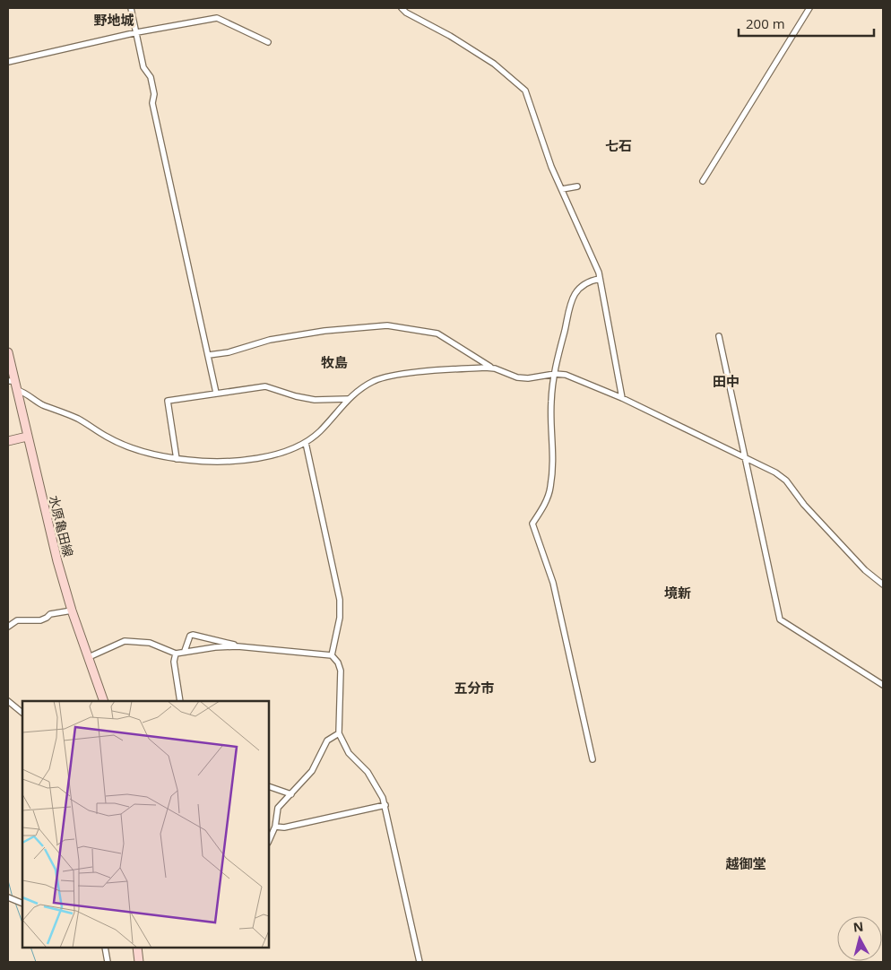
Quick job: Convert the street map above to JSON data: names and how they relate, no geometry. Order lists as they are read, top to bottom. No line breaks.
{"streets":{"main road":["水原亀田線"]},"districts":["野地城","七石","牧島","田中","境新","五分市","越御堂"],"scale_bar":"200 m","north":"top"}
